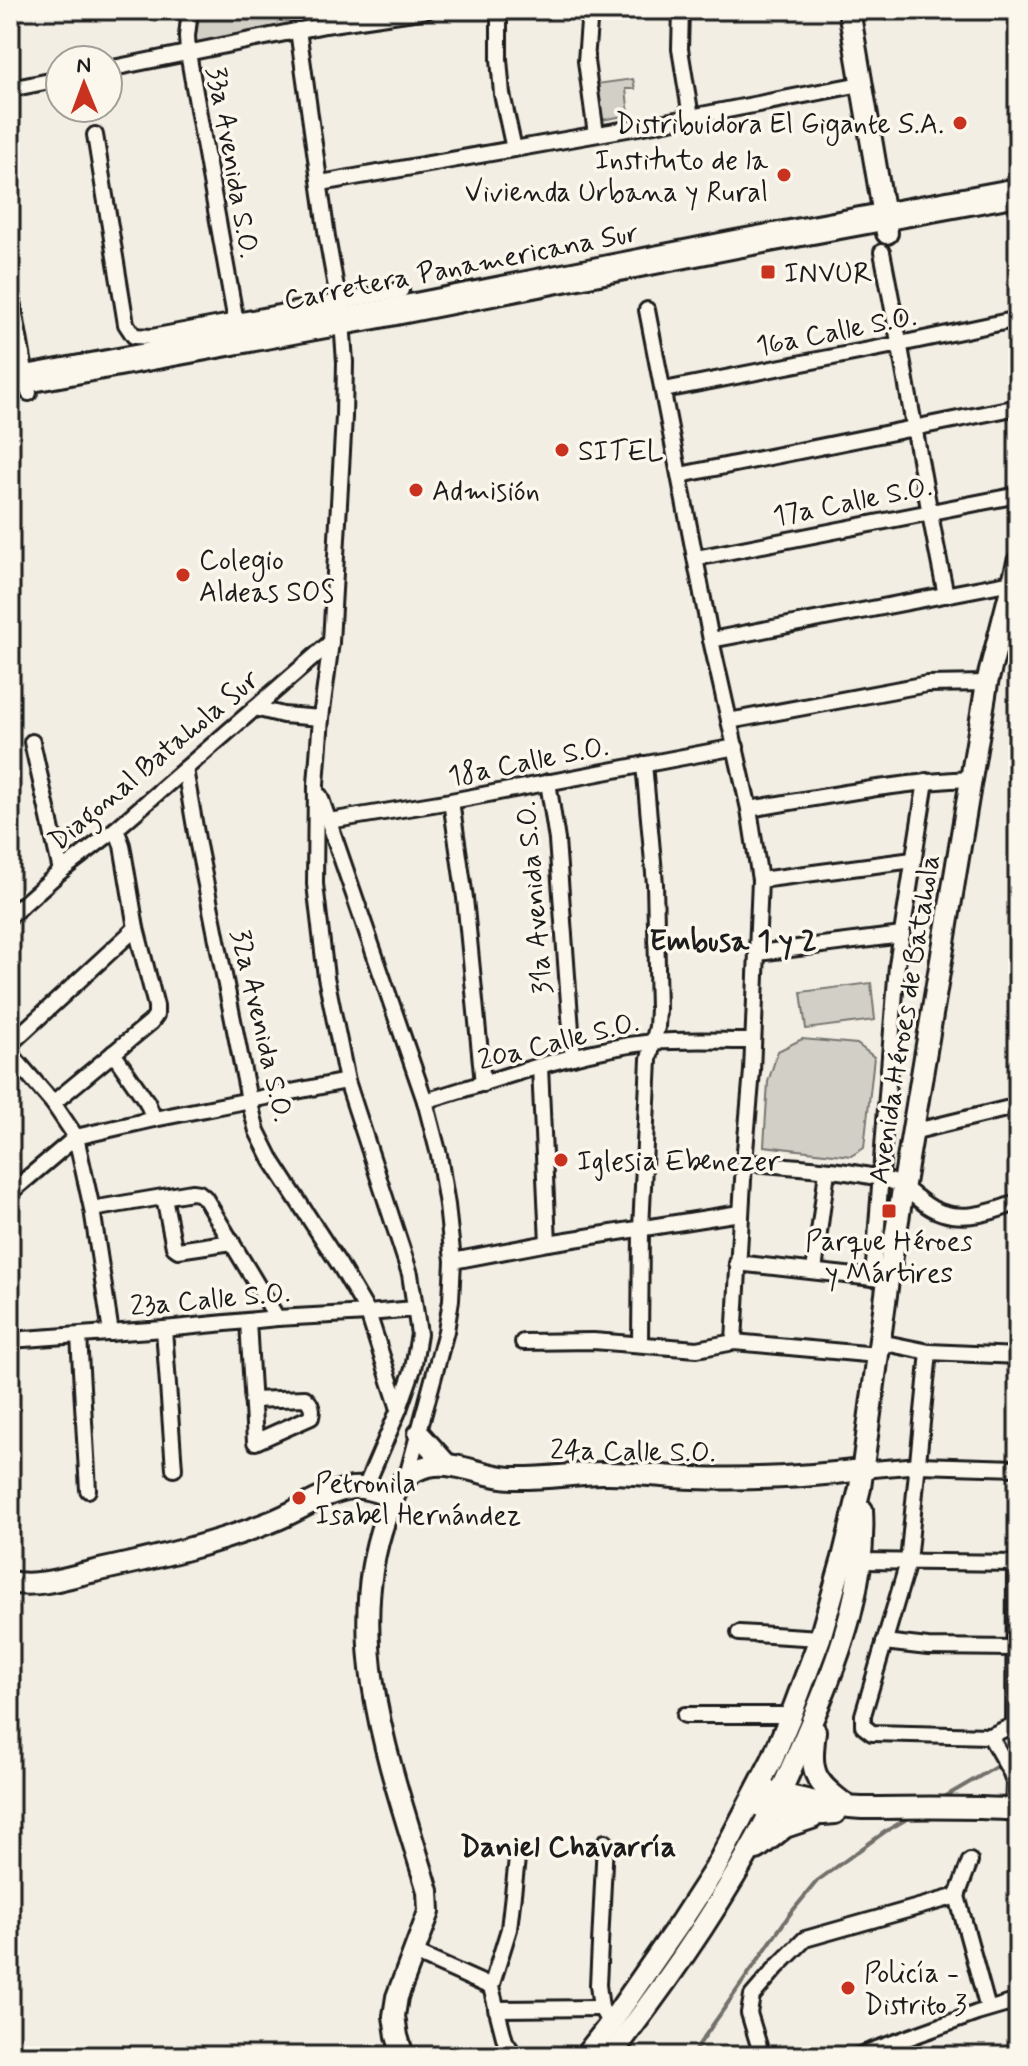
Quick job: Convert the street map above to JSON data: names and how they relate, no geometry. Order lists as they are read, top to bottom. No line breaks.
{"streets":{"highway":["Carretera Panamericana Sur"],"main road":["Avenida Héroes de Batahola","24a Calle S.O."],"street":["33a Avenida S.O.","16a Calle S.O.","17a Calle S.O.","Diagonal Batahola Sur","18a Calle S.O.","31a Avenida S.O.","32a Avenida S.O.","20a Calle S.O.","23a Calle S.O."]},"crossings":[["Diagonal Batahola Sur","32a Avenida S.O."],["18a Calle S.O.","31a Avenida S.O."],["31a Avenida S.O.","20a Calle S.O."],["Avenida Héroes de Batahola","24a Calle S.O."],["32a Avenida S.O.","23a Calle S.O."]],"districts":["Embusa 1 y 2","Daniel Chavarría"],"places":{"other":["Distribuidora El Gigante S.A.","Instituto de la Vivienda Urbana y Rural","SITEL","Admisión","Colegio Aldeas SOS","Iglesia Ebenezer","Petronila Isabel Hernández","Policía - Distrito 3"],"transit":["INVUR","Parque Héroes y Mártires"]},"north":"top"}
